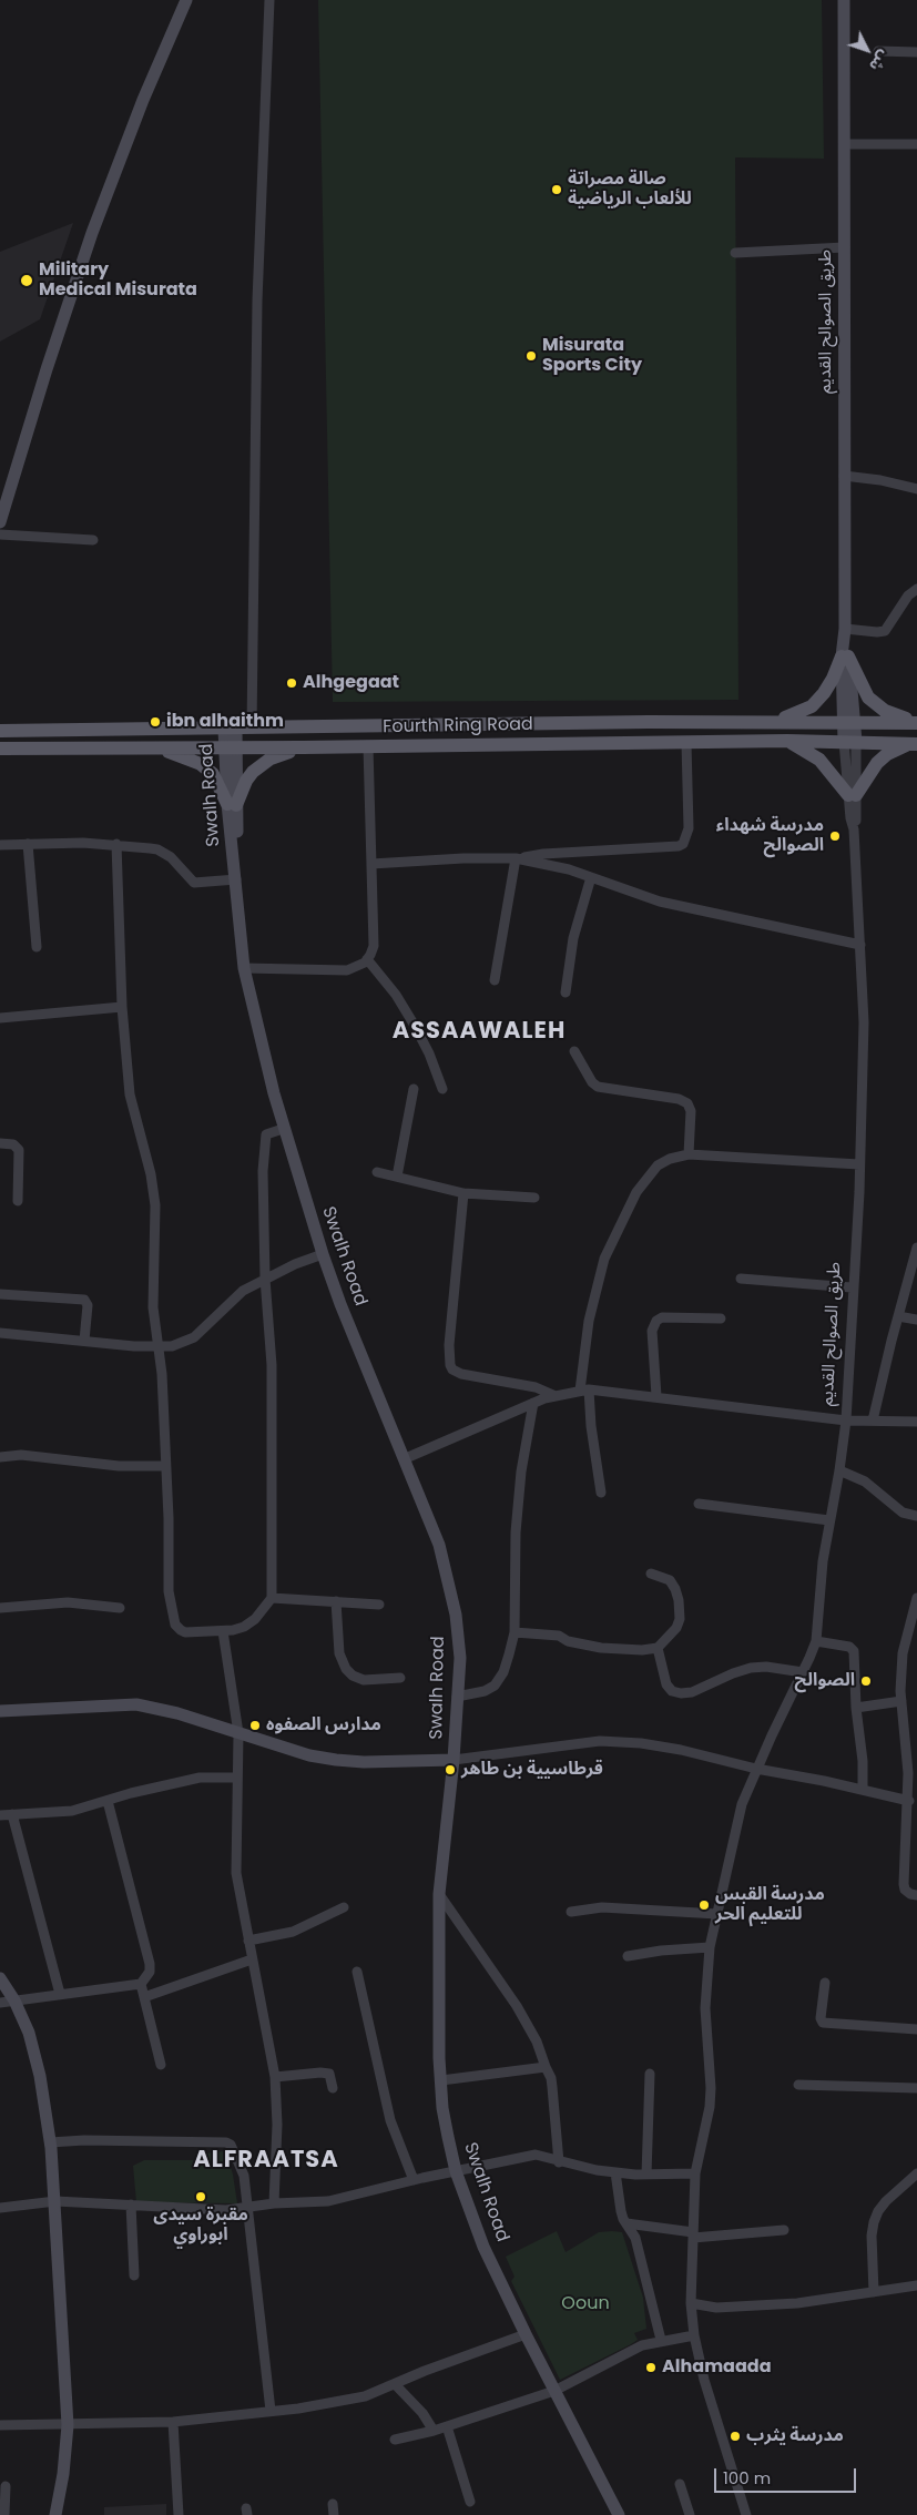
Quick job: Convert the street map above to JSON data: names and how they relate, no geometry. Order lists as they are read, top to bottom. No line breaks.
{"streets":{"main road":["Fourth Ring Road"],"street":["طريق الصوالح القديم","Swalh Road"]},"crossings":[["طريق الصوالح القديم","Fourth Ring Road"],["طريق الصوالح القديم","Swalh Road"],["Fourth Ring Road","Swalh Road"]],"districts":["ASSAAWALEH","ALFRAATSA"],"parks":["Ooun"],"places":["صالة مصراتة للألعاب الرياضية","Military Medical Misurata","Misurata Sports City","Alhgegaat","ibn alhaithm","مدرسة شهداء الصوالح","الصوالح","مدارس الصفوه","قرطاسيية بن طاهر","مدرسة القبس للتعليم الحر","مقبرة سيدى ابوراوي","Alhamaada","مدرسة يثرب"],"scale_bar":"100 m","north":"bottom right"}
